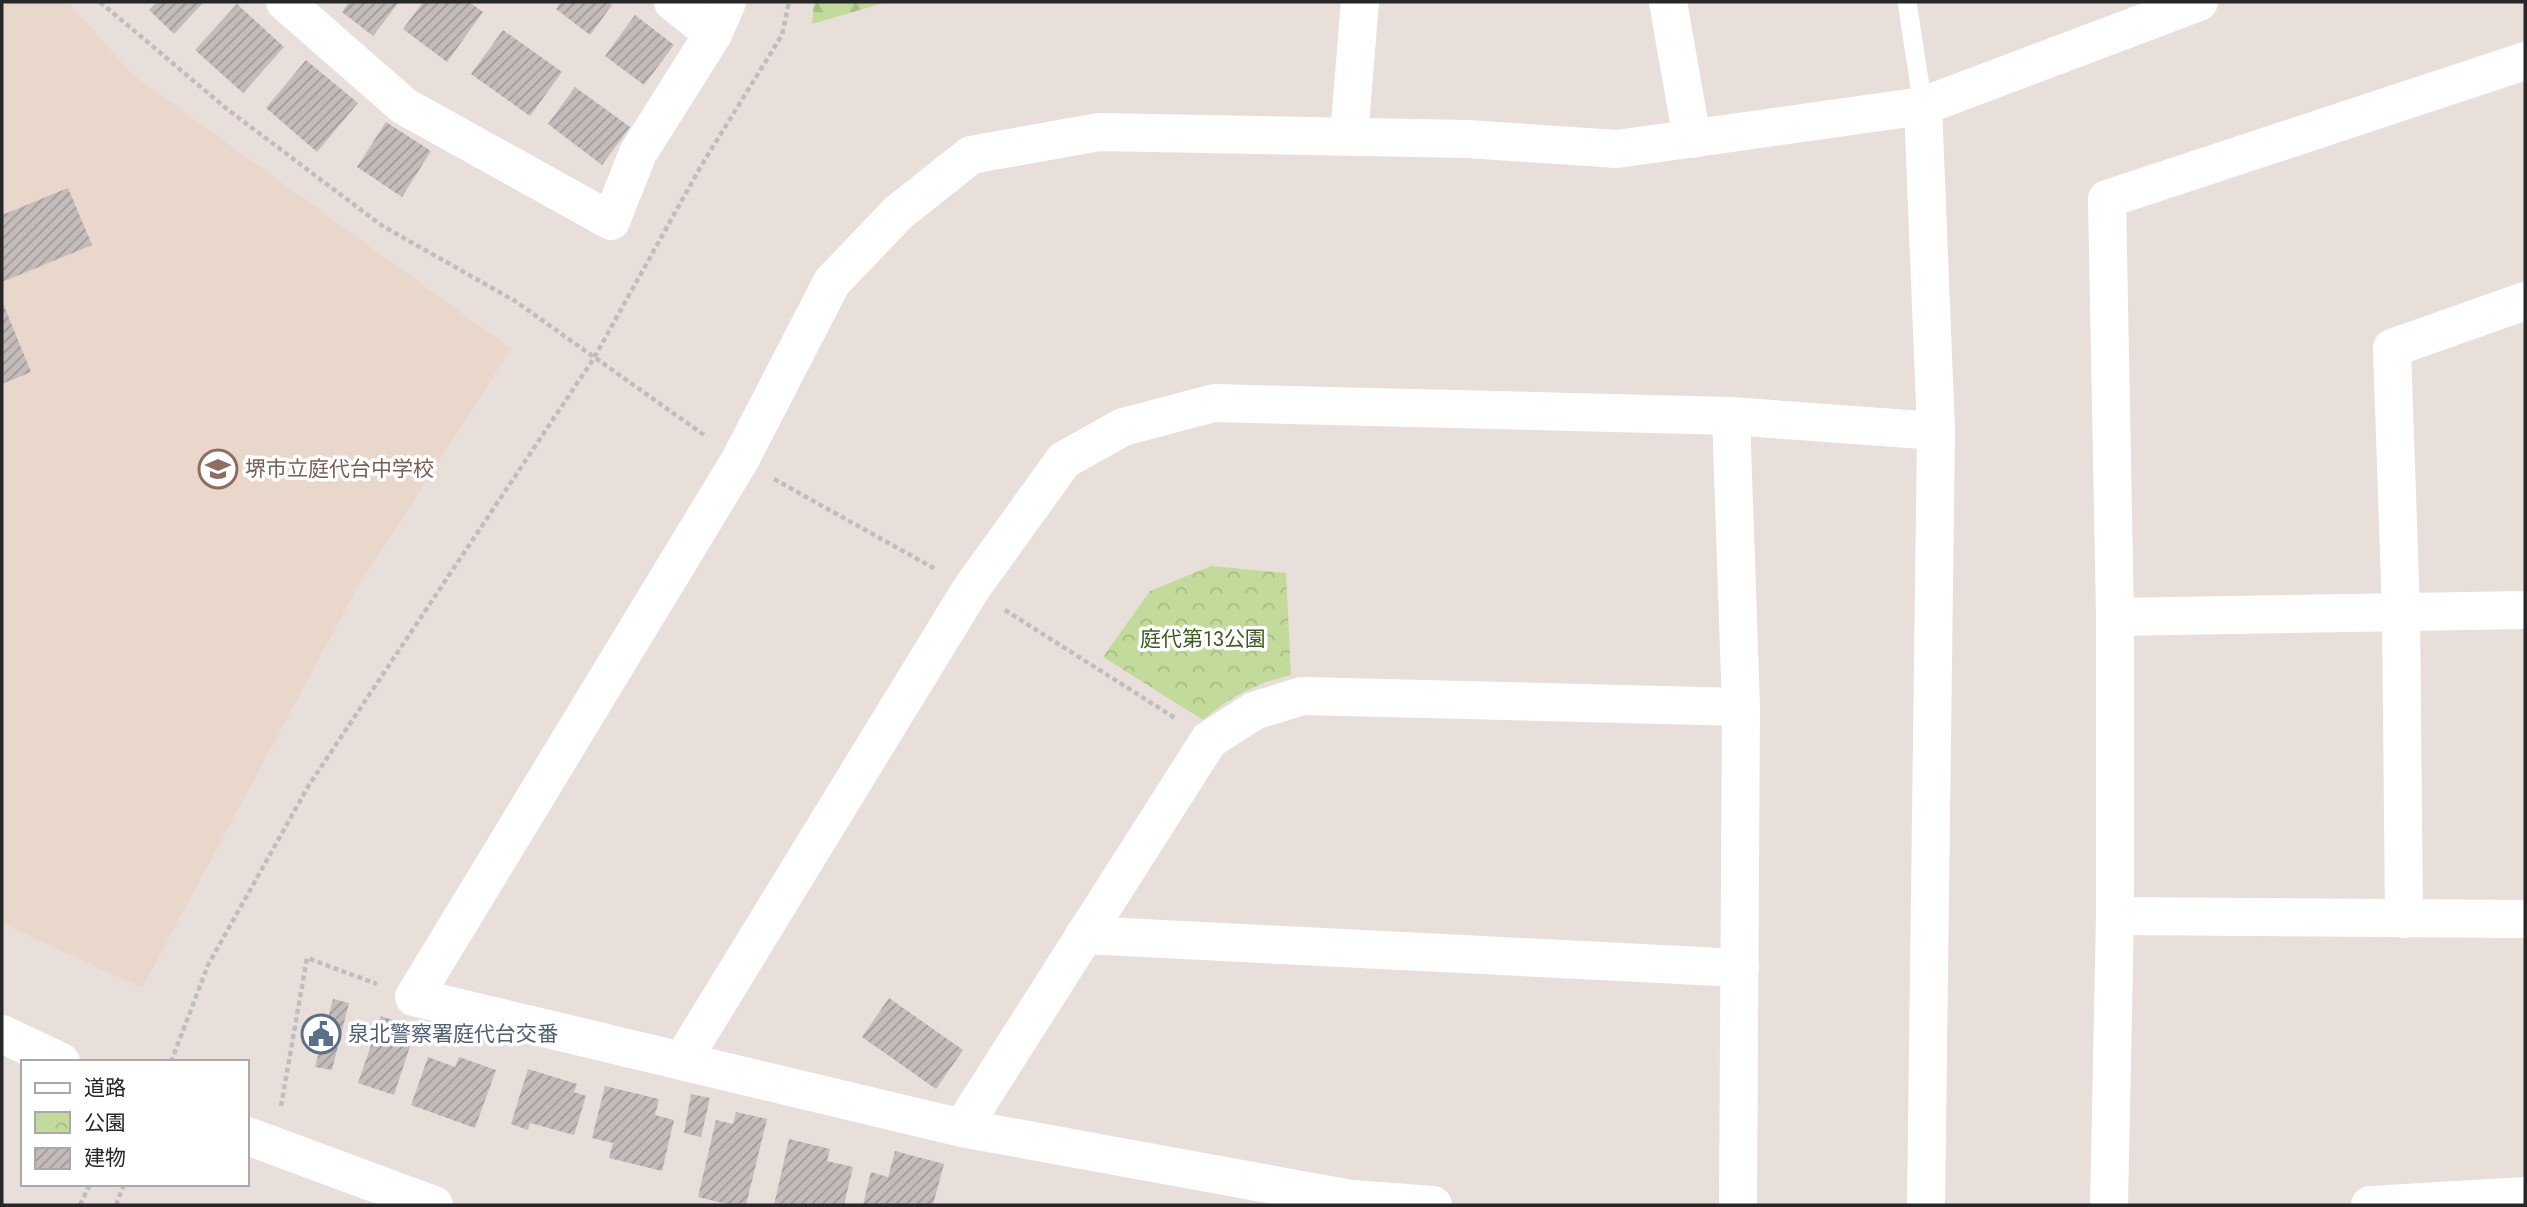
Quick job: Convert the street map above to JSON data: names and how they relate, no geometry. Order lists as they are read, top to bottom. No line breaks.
{"parks":["庭代第13公園"],"places":{"school or university":["堺市立庭代台中学校"],"public building":["泉北警察署庭代台交番"]},"legend":["道路","公園","建物"]}
